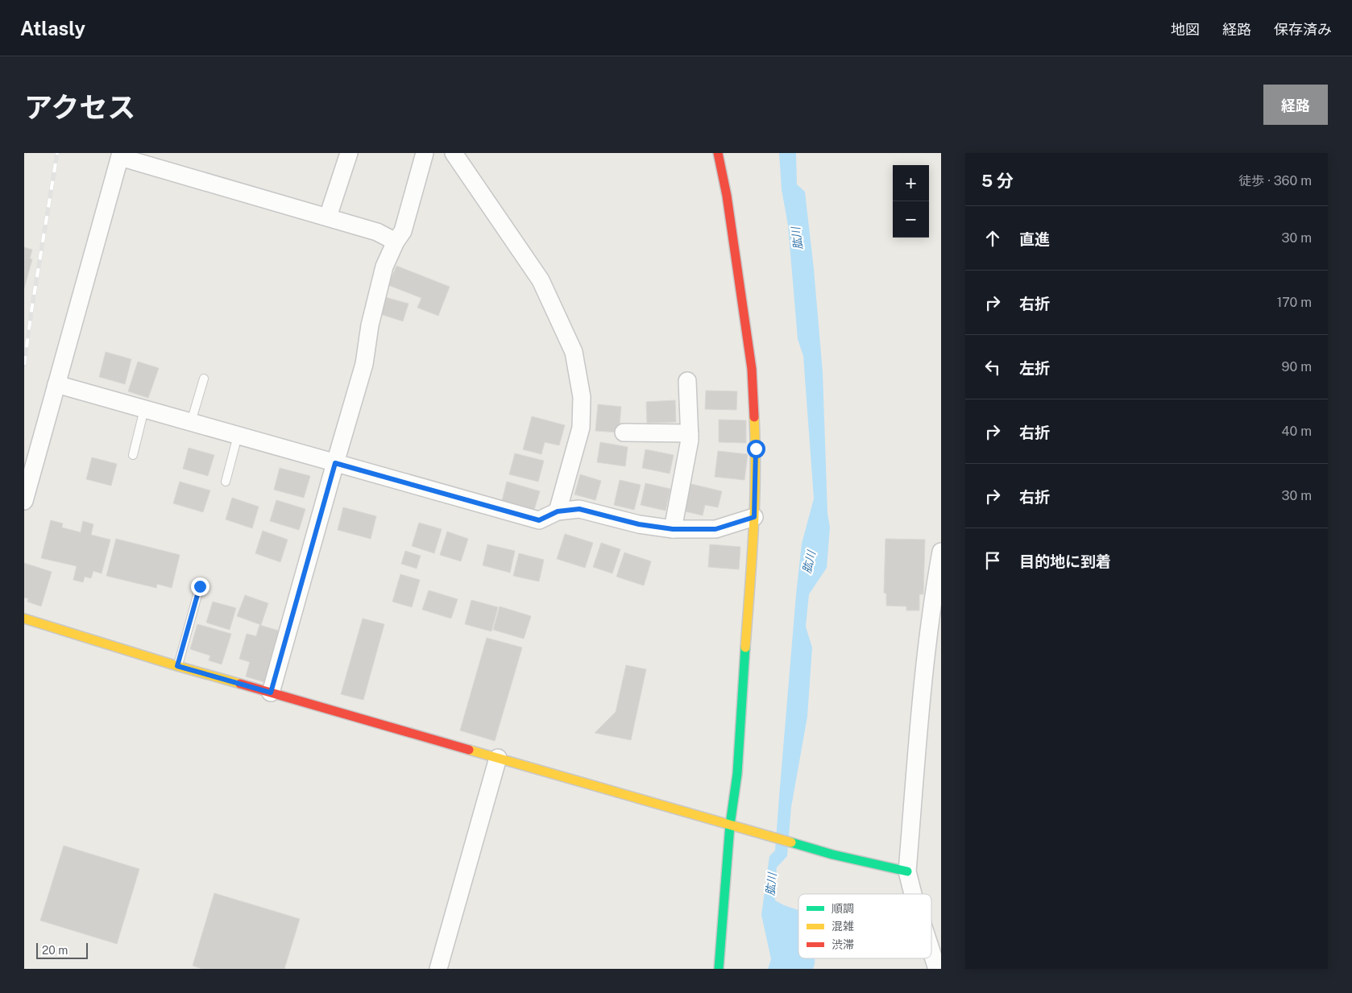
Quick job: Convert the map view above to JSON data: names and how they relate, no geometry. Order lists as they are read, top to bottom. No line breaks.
{"water":["肱川"],"legend":["順調","混雑","渋滞"],"scale_bar":"20 m","page":{"header":"Atlasly","nav":["地図","経路","保存済み"],"title":"アクセス","buttons":"経路","heading":["5 分","徒歩 · 360 m"],"map_buttons":["+","−"],"list":[["直進","30 m"],["右折","170 m"],["左折","90 m"],["右折","40 m"],["右折","30 m"],"目的地に到着"],"scale":"20 m"}}
